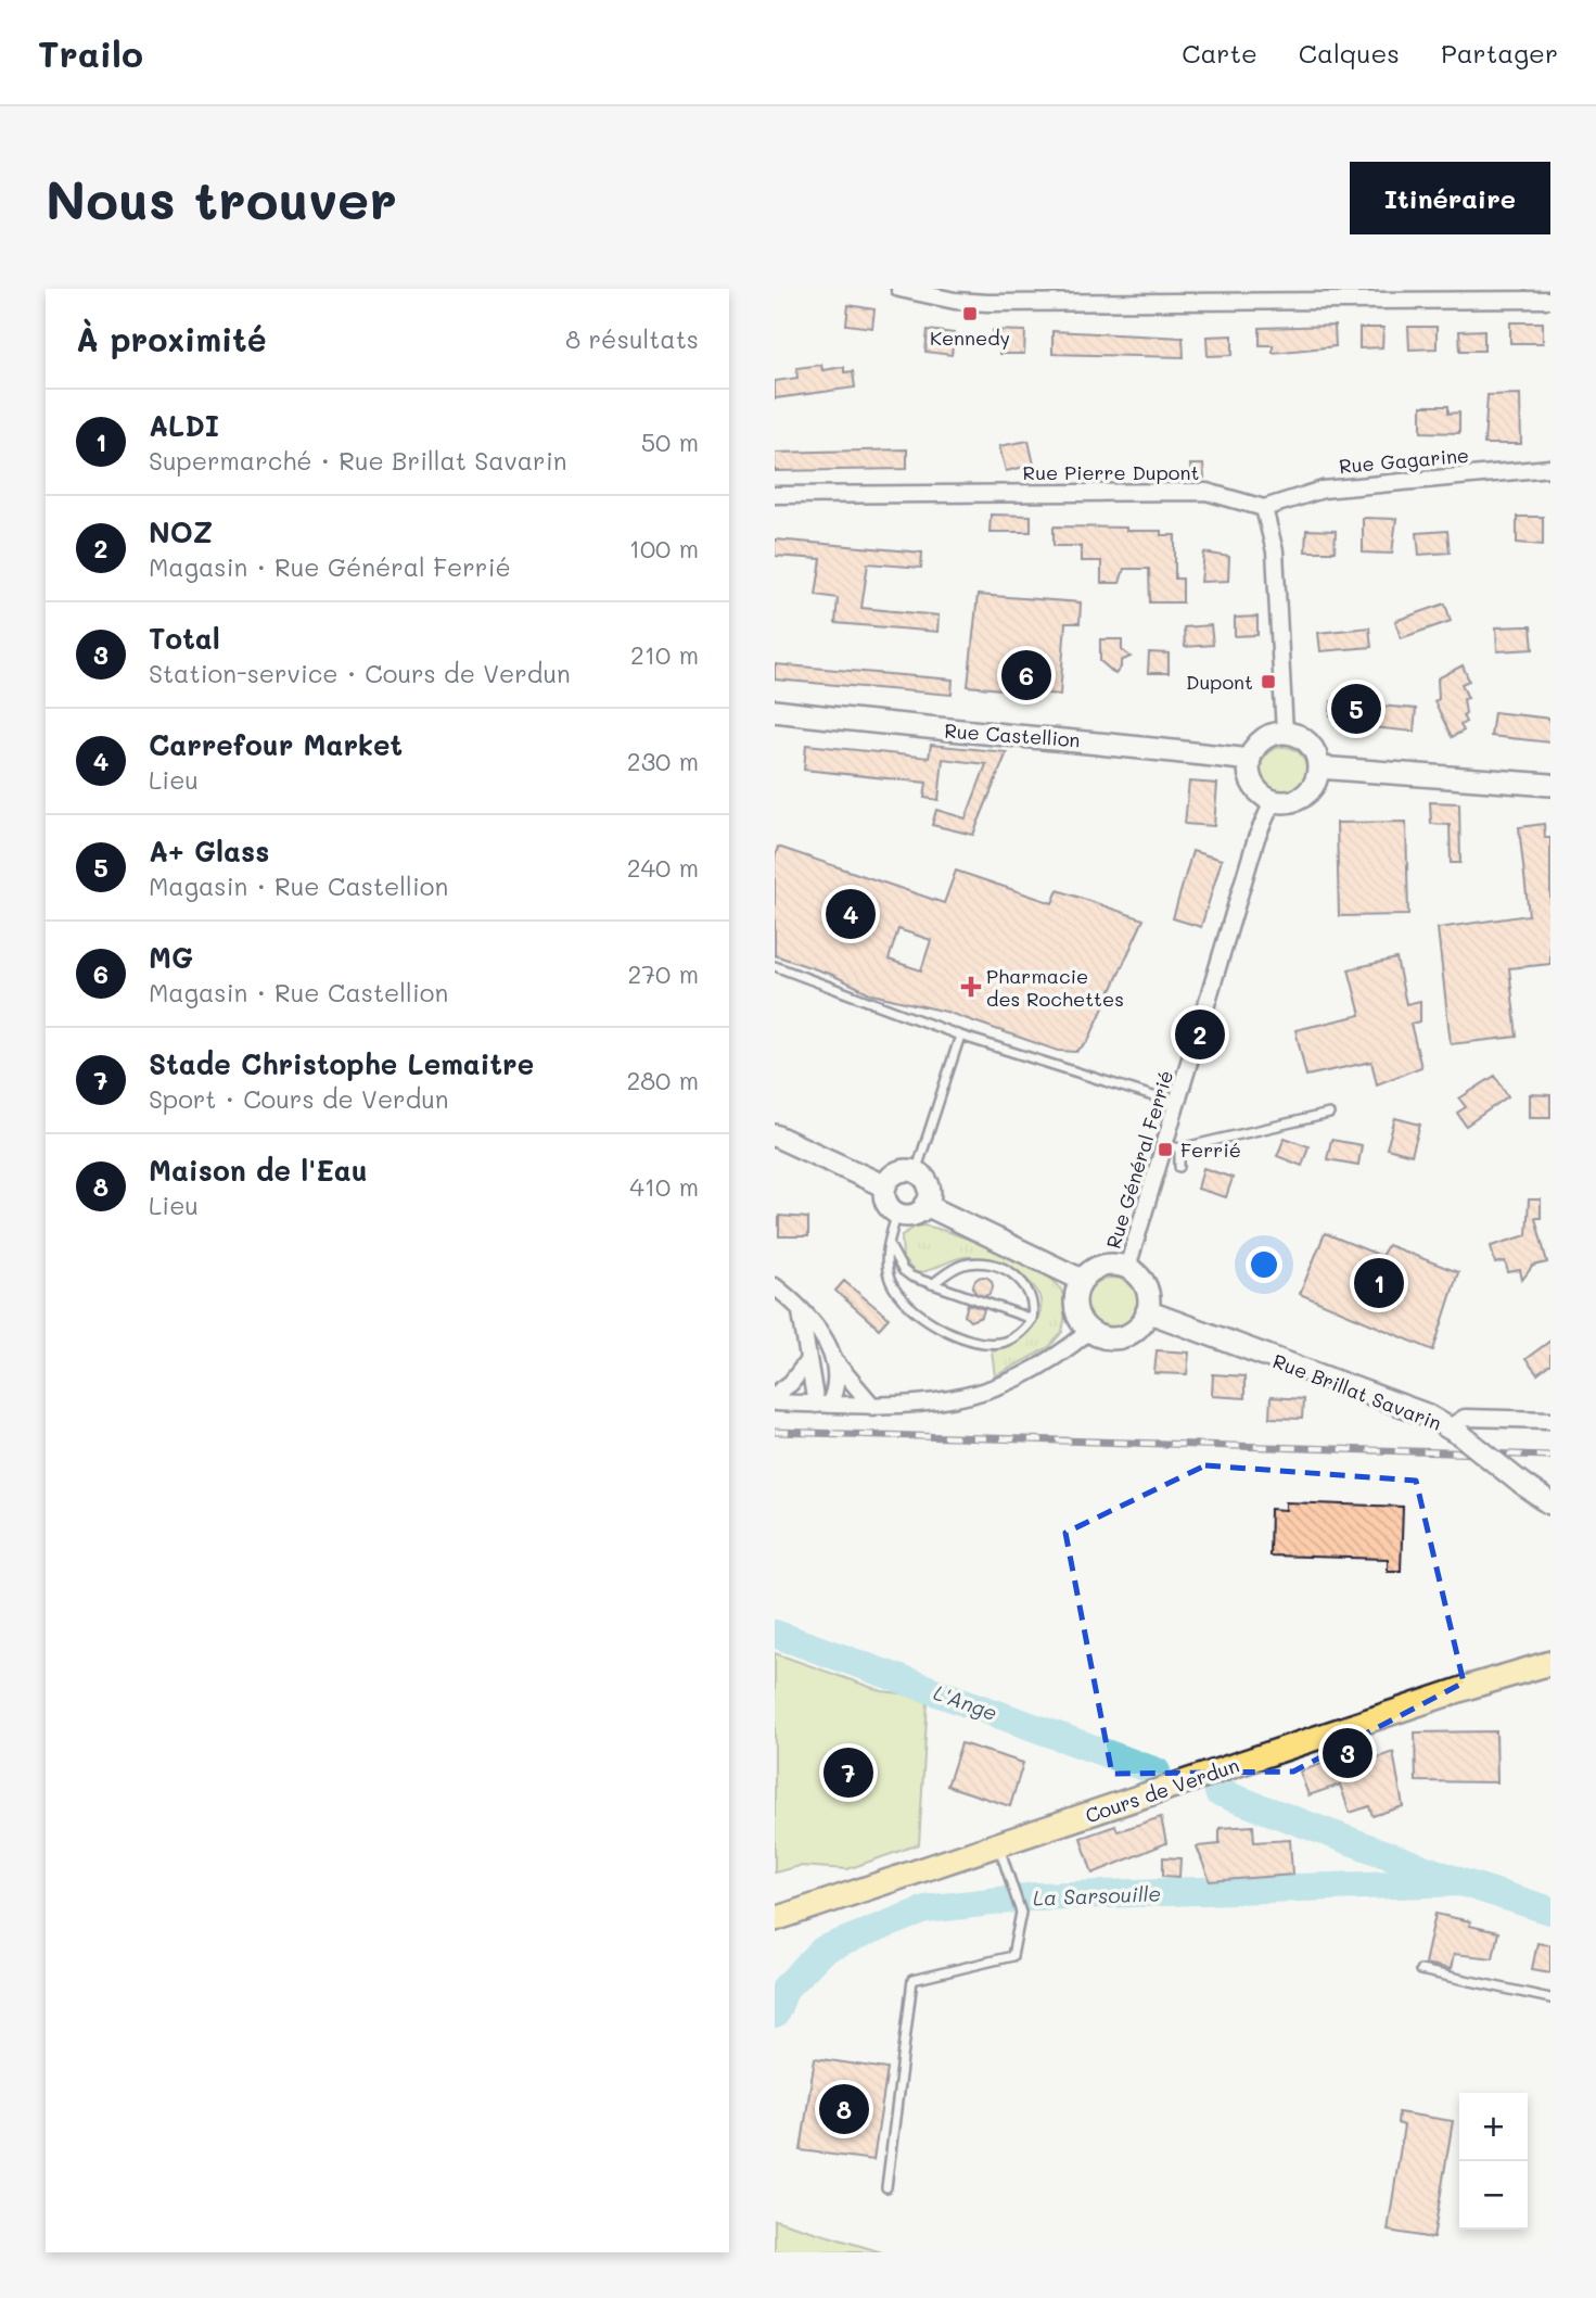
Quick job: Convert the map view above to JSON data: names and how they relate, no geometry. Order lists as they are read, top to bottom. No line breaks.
{"streets":{"main road":["Rue Castellion","Rue Brillat Savarin","Cours de Verdun"],"street":["Rue Gagarine","Rue Pierre Dupont","Rue Général Ferrié"]},"crossings":[["Rue Gagarine","Rue Pierre Dupont"],["Rue Castellion","Rue Général Ferrié"],["Rue Général Ferrié","Rue Brillat Savarin"]],"water":["L'Ange","La Sarsouille"],"places":{"transit":["Kennedy","Dupont","Ferrié"],"health":["Pharmacie des Rochettes"]},"page":{"header":"Trailo","nav":["Carte","Calques","Partager"],"buttons":"Itinéraire","title":"Nous trouver","heading":["À proximité","8 résultats"],"list":[{"mark":"1","name":"ALDI","note":"Supermarché · Rue Brillat Savarin","value":"50 m"},{"mark":"2","name":"NOZ","note":"Magasin · Rue Général Ferrié","value":"100 m"},{"mark":"3","name":"Total","note":"Station-service · Cours de Verdun","value":"210 m"},{"mark":"4","name":"Carrefour Market","note":"Lieu","value":"230 m"},{"mark":"5","name":"A+ Glass","note":"Magasin · Rue Castellion","value":"240 m"},{"mark":"6","name":"MG","note":"Magasin · Rue Castellion","value":"270 m"},{"mark":"7","name":"Stade Christophe Lemaitre","note":"Sport · Cours de Verdun","value":"280 m"},{"mark":"8","name":"Maison de l'Eau","note":"Lieu","value":"410 m"}],"pins":["6","5","4","2","1","3","7","8"],"map_buttons":["+","−"]}}
